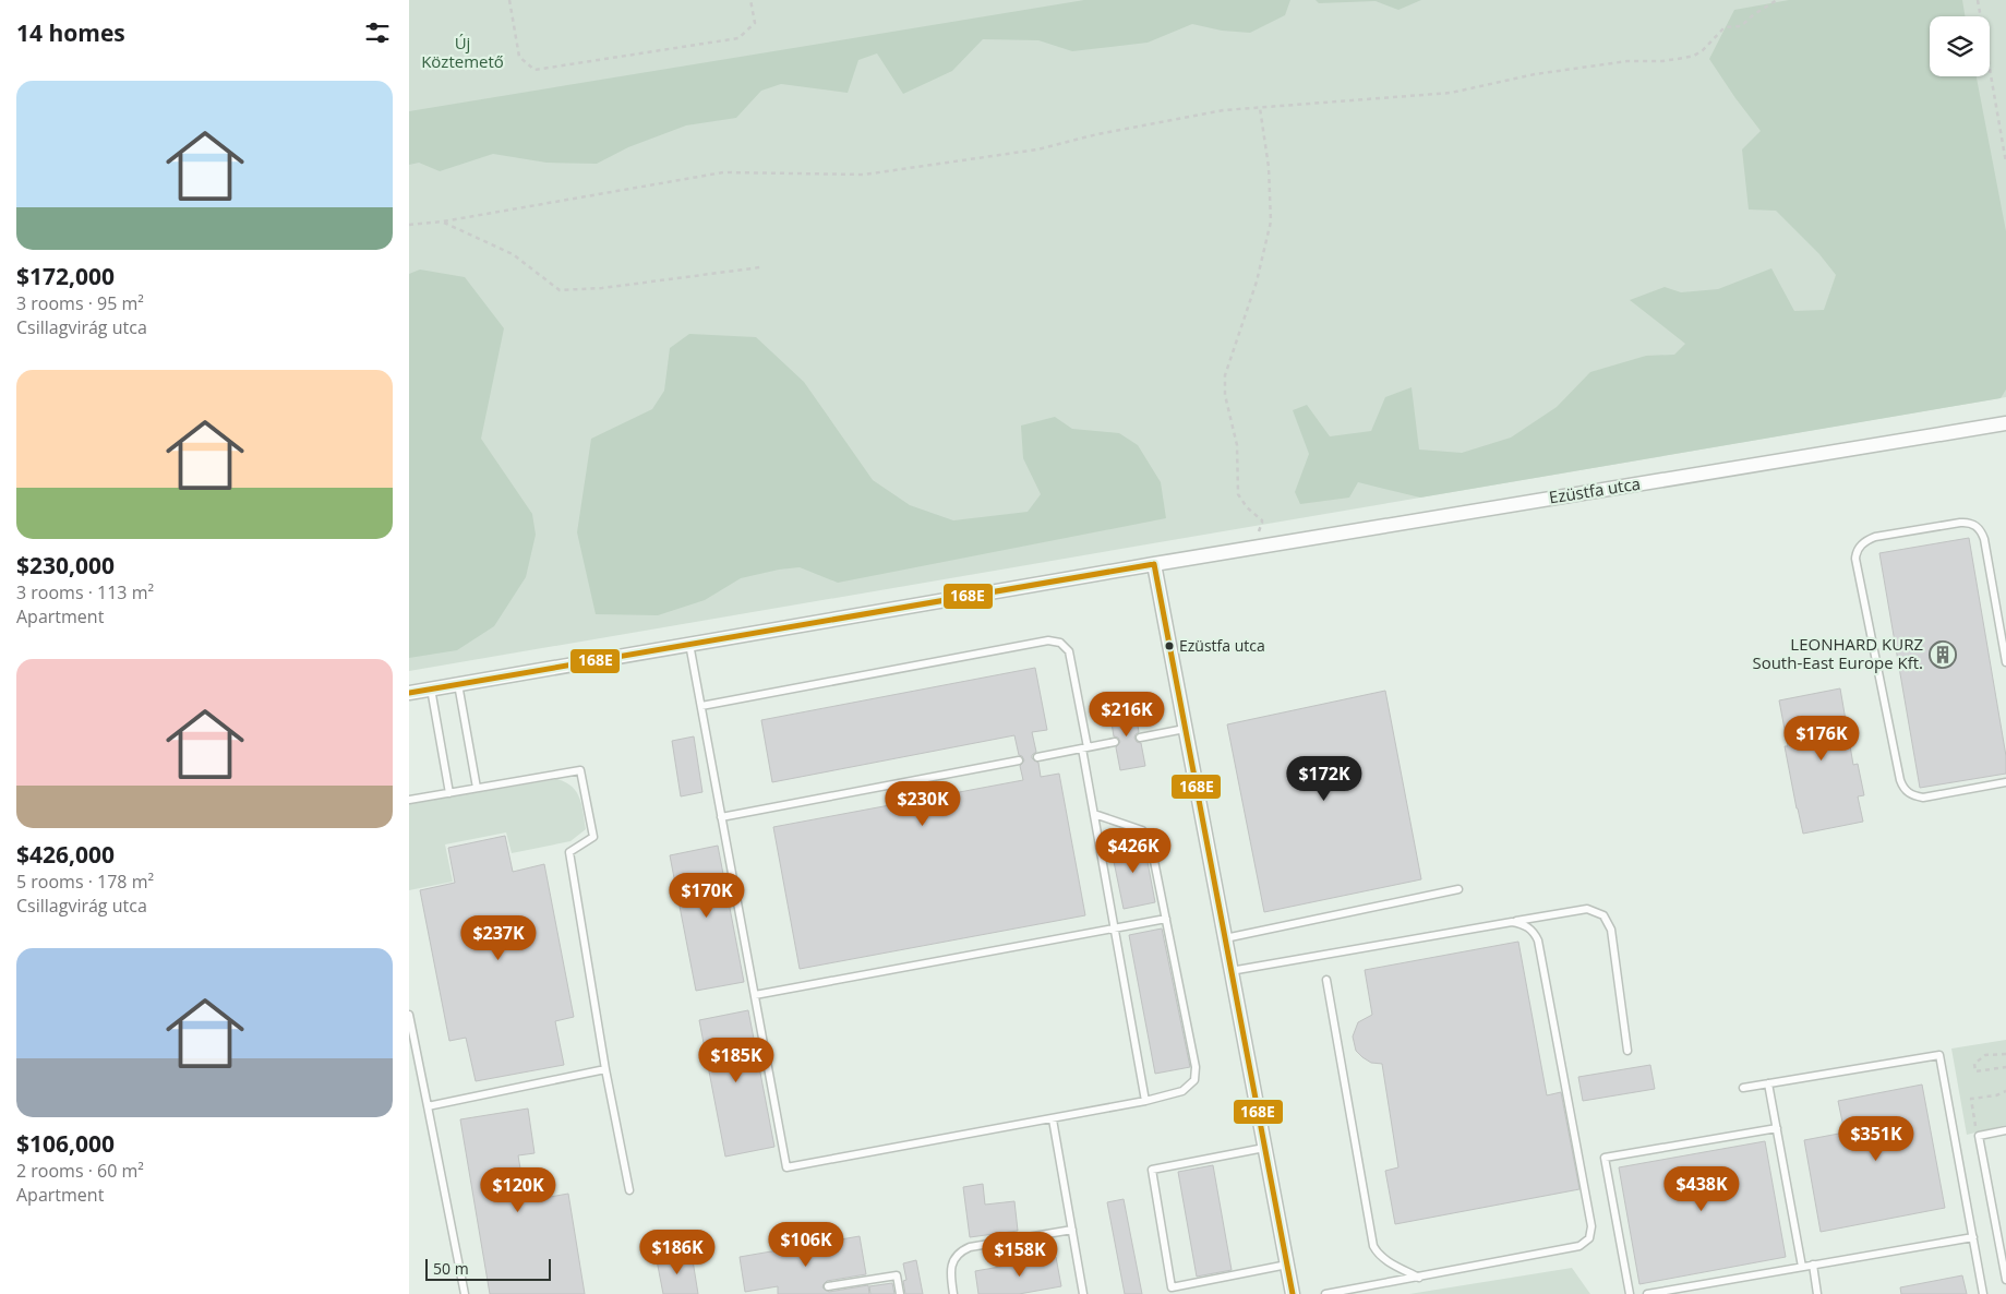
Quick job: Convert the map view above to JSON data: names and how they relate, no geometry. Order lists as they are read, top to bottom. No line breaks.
{"streets":{"street":["Ezüstfa utca"]},"parks":["Új Köztemető"],"places":{"other":["Ezüstfa utca"],"building":["LEONHARD KURZ South-East Europe Kft."]},"lines":["transit line 168E"],"scale_bar":"50 m","page":{"heading":"14 homes","list":[{"name":"$172,000","note":"3 rooms · 95 m² · Csillagvirág utca"},{"name":"$230,000","note":"3 rooms · 113 m² · Apartment"},{"name":"$426,000","note":"5 rooms · 178 m² · Csillagvirág utca"},{"name":"$106,000","note":"2 rooms · 60 m² · Apartment"}],"price":["$216K","$176K","$172K","$230K","$426K","$170K","$237K","$185K","$351K","$438K","$120K","$106K","$186K","$158K"],"scale":"50 m"}}
